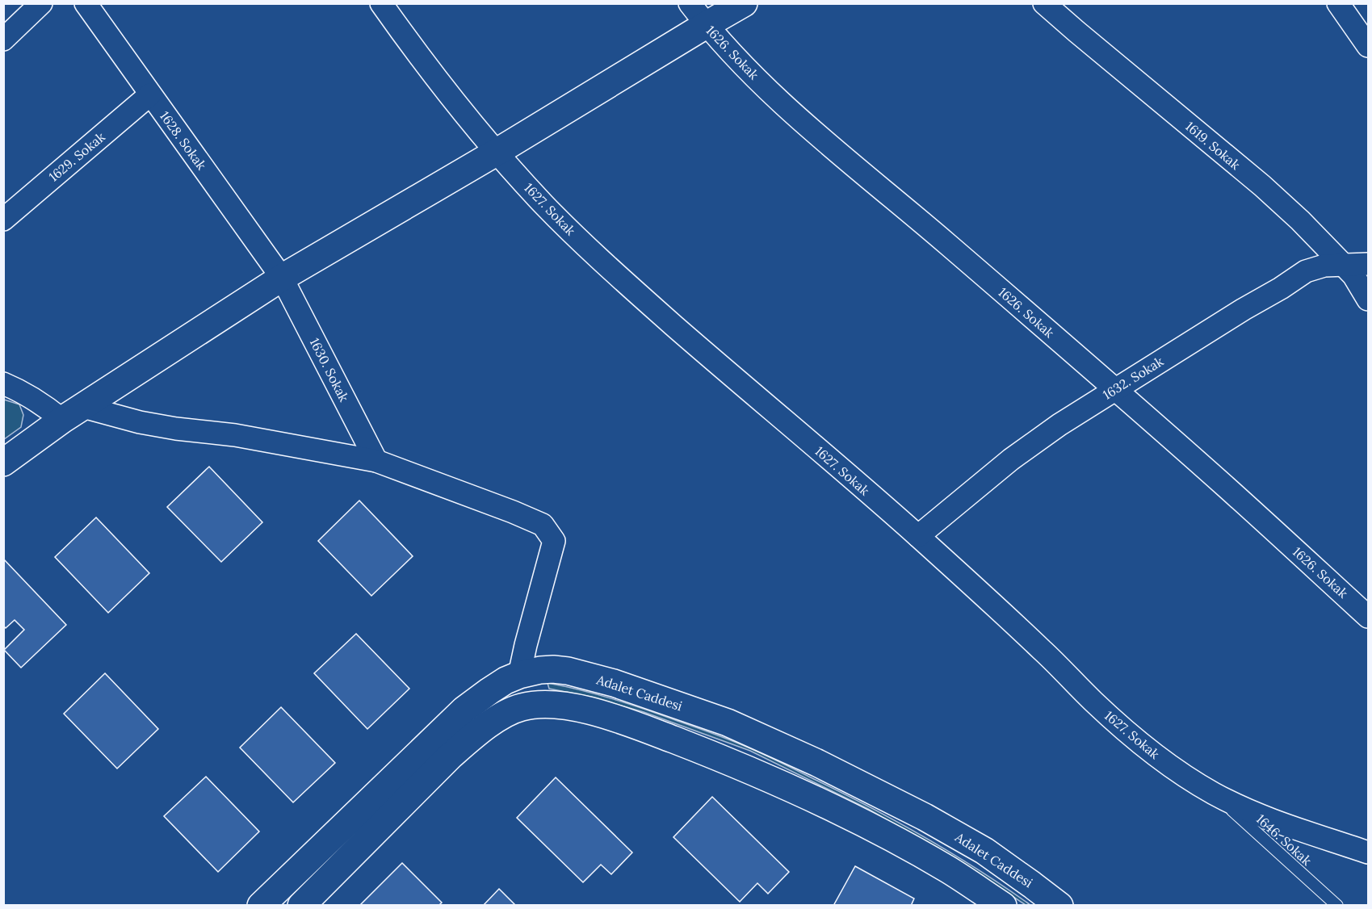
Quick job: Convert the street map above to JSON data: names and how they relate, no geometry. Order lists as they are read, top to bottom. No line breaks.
{"streets":{"street":["1626. Sokak","1628. Sokak","1619. Sokak","1629. Sokak","1627. Sokak","1630. Sokak","1632. Sokak","Adalet Caddesi"],"lane":["1646. Sokak"]},"crossings":[["1626. Sokak","1632. Sokak"],["1628. Sokak","1629. Sokak"],["1628. Sokak","1630. Sokak"],["1619. Sokak","1632. Sokak"],["1627. Sokak","1632. Sokak"],["1627. Sokak","1646. Sokak"]]}
